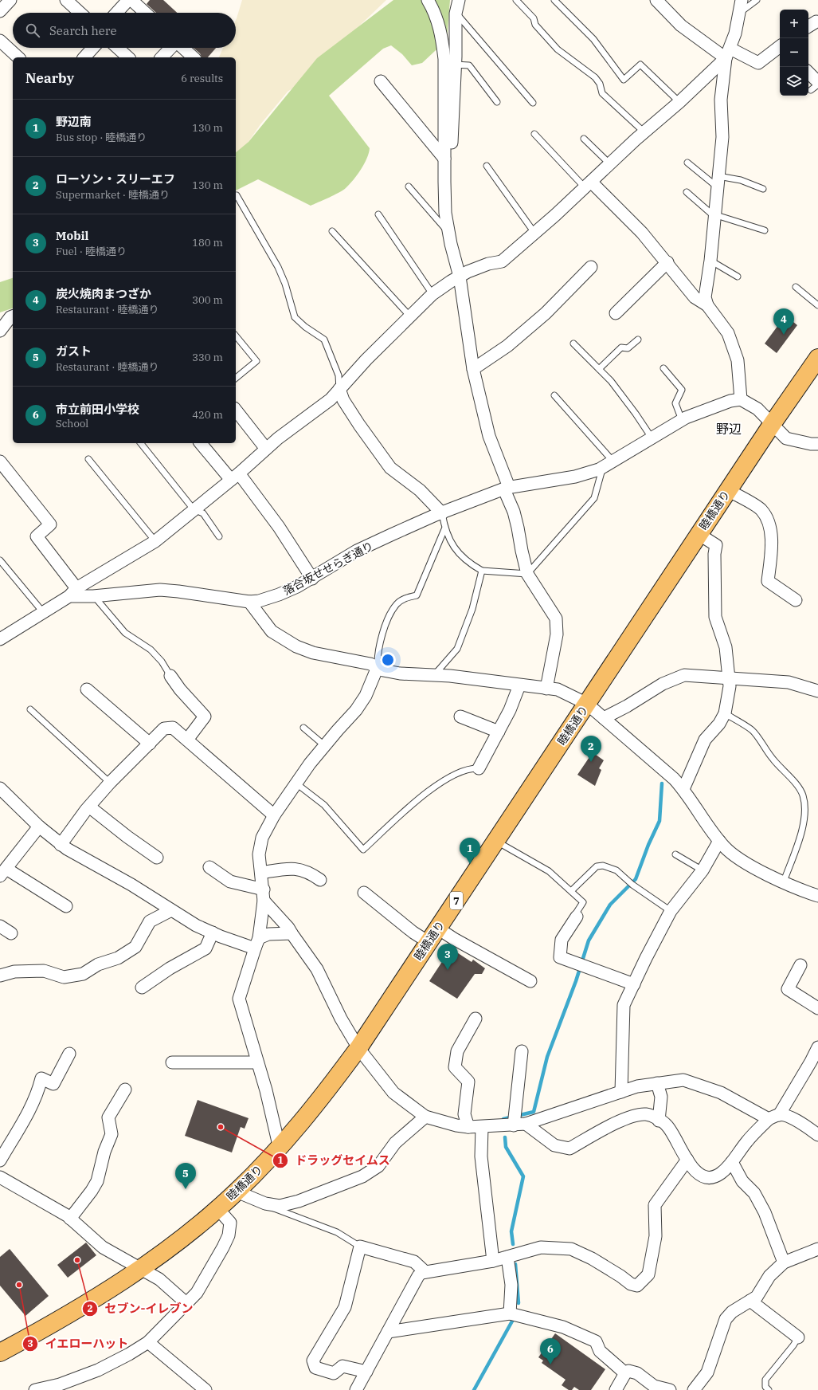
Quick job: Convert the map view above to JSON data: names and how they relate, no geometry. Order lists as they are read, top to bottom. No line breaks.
{"streets":{"main road":["睦橋通り","7"],"street":["落合坂せせらぎ通り"]},"districts":["野辺"],"places":["ドラッグセイムス","セブン-イレブン","イエローハット"],"page":{"map_buttons":["+","−"],"search":"Search here","heading":["Nearby","6 results"],"list":[{"mark":"1","name":"野辺南","note":"Bus stop · 睦橋通り","value":"130 m"},{"mark":"2","name":"ローソン・スリーエフ","note":"Supermarket · 睦橋通り","value":"130 m"},{"mark":"3","name":"Mobil","note":"Fuel · 睦橋通り","value":"180 m"},{"mark":"4","name":"炭火焼肉まつざか","note":"Restaurant · 睦橋通り","value":"300 m"},{"mark":"5","name":"ガスト","note":"Restaurant · 睦橋通り","value":"330 m"},{"mark":"6","name":"市立前田小学校","note":"School","value":"420 m"}],"pins":["4","2","1","3","5","6"]}}
